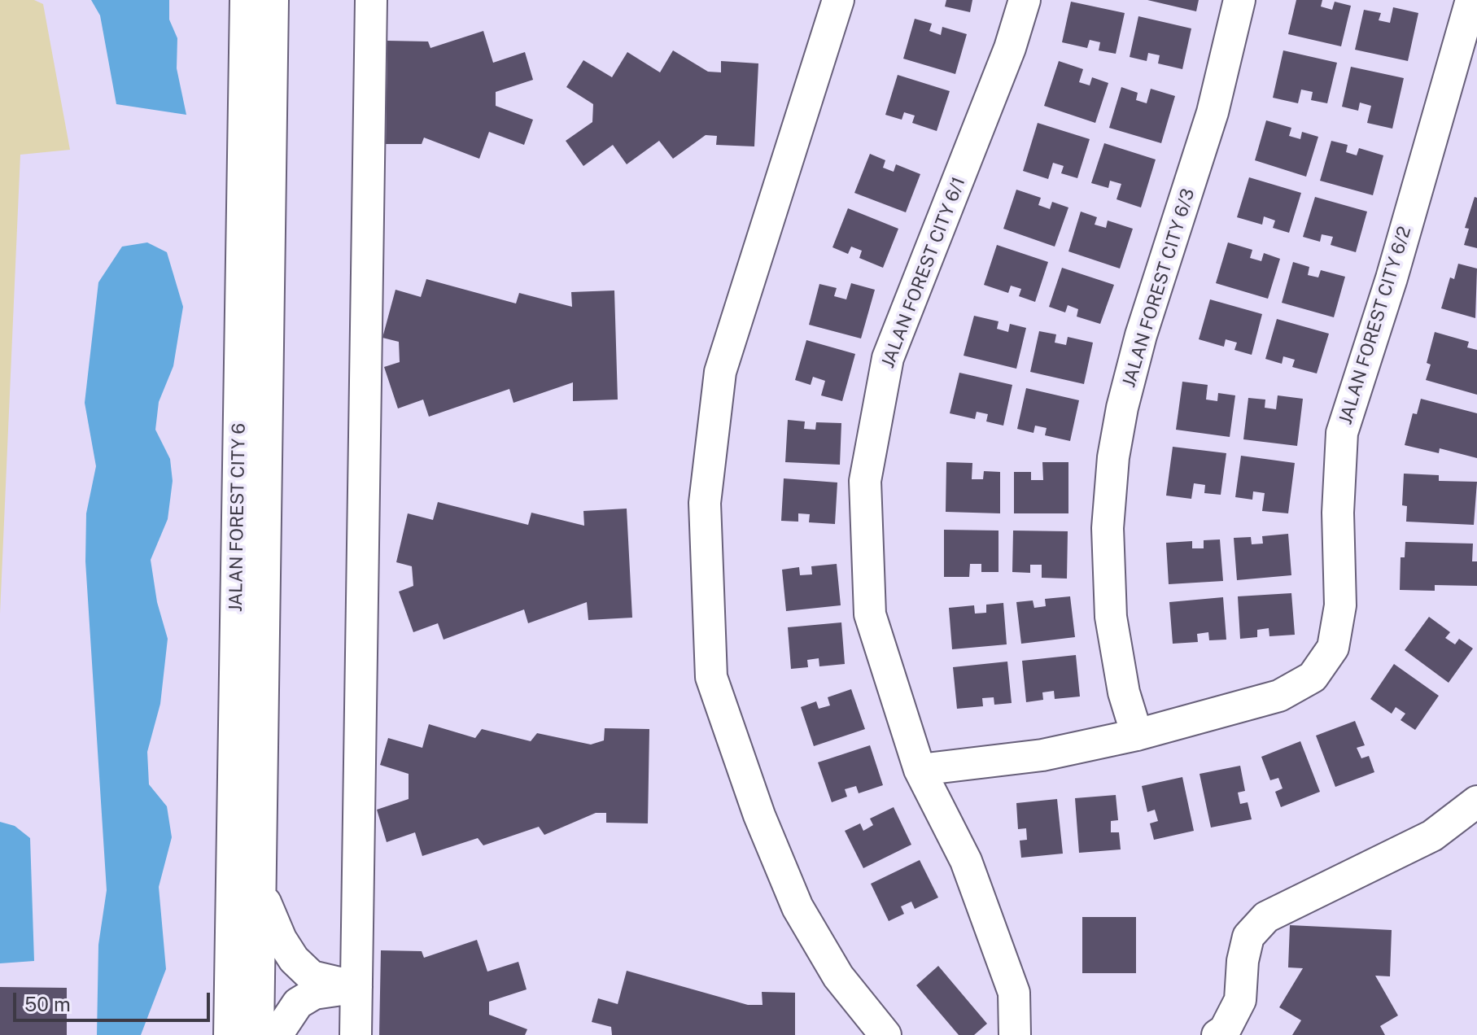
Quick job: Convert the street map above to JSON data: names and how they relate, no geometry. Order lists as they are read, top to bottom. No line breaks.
{"streets":{"street":["JALAN FOREST CITY 6/1","JALAN FOREST CITY 6/3","JALAN FOREST CITY 6/2","JALAN FOREST CITY 6"]},"crossings":[["JALAN FOREST CITY 6/1","JALAN FOREST CITY 6/2"],["JALAN FOREST CITY 6/3","JALAN FOREST CITY 6/2"]],"scale_bar":"50 m"}
